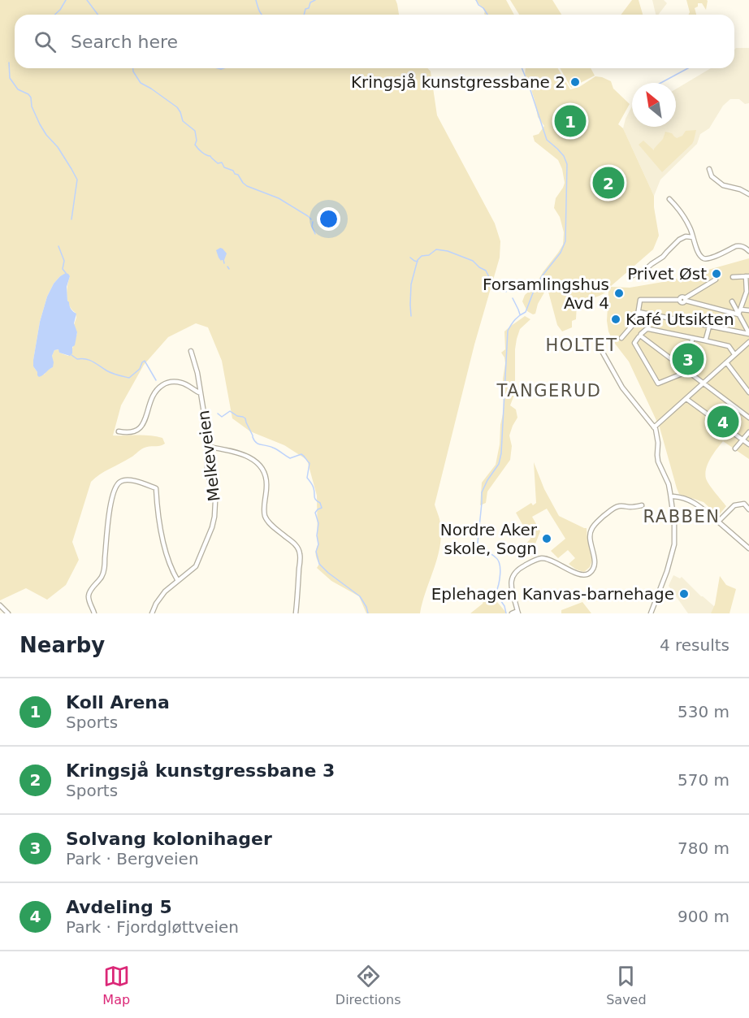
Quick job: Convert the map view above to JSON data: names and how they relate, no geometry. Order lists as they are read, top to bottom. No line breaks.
{"streets":{"street":["Melkeveien"]},"districts":["HOLTET","TANGERUD","RABBEN"],"places":["Kringsjå kunstgressbane 2","Privet Øst","Forsamlingshus Avd 4","Kafé Utsikten","Nordre Aker skole, Sogn","Eplehagen Kanvas-barnehage"],"north":"top left","page":{"search":"Search here","pins":["1","2","3","4"],"heading":["Nearby","4 results"],"list":[{"mark":"1","name":"Koll Arena","note":"Sports","value":"530 m"},{"mark":"2","name":"Kringsjå kunstgressbane 3","note":"Sports","value":"570 m"},{"mark":"3","name":"Solvang kolonihager","note":"Park · Bergveien","value":"780 m"},{"mark":"4","name":"Avdeling 5","note":"Park · Fjordgløttveien","value":"900 m"}],"nav":["Map","Directions","Saved"]}}
